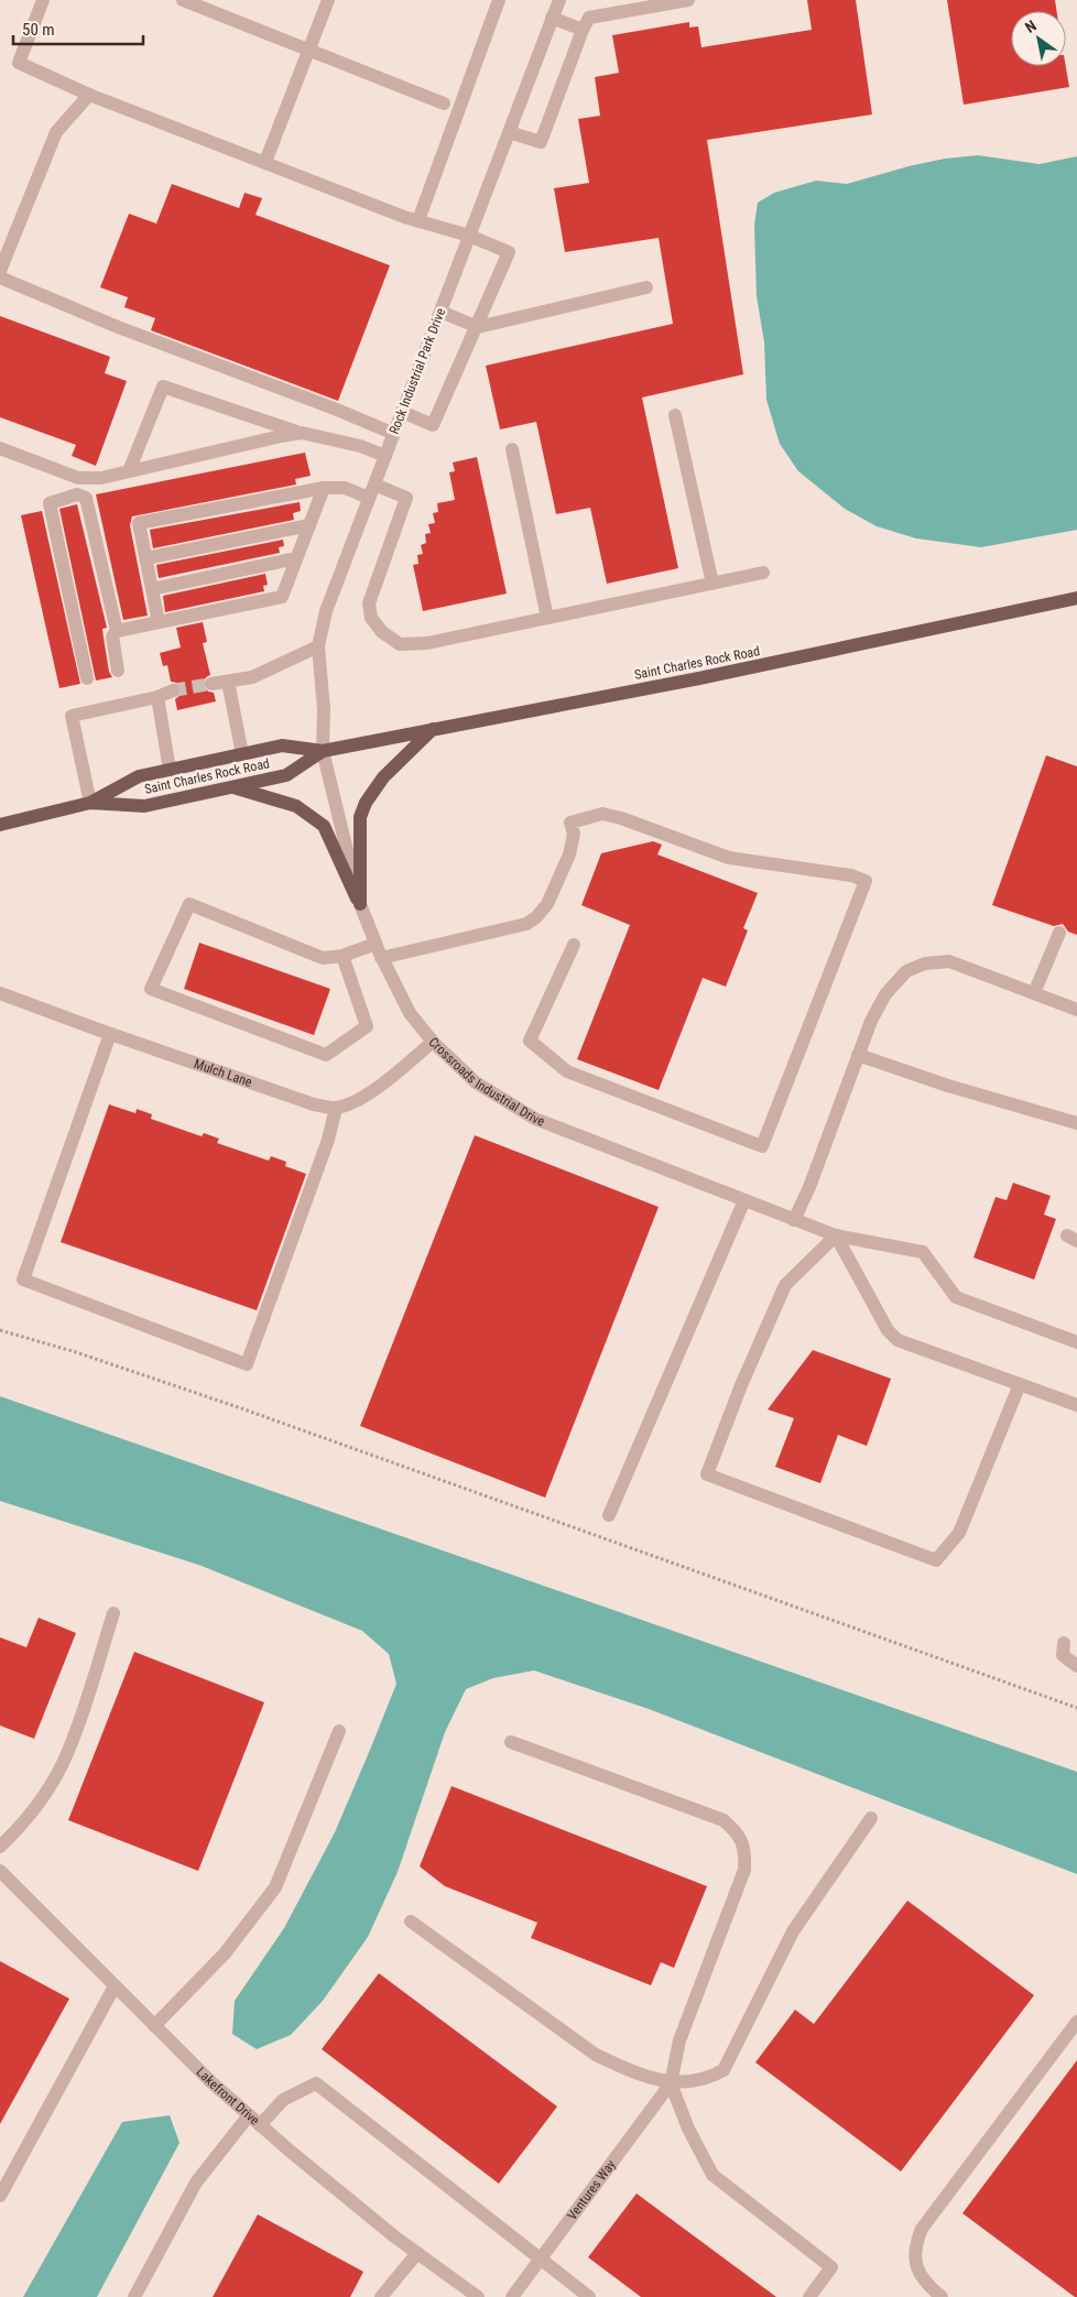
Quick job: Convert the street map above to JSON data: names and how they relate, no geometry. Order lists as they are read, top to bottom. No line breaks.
{"streets":{"main road":["Saint Charles Rock Road"],"street":["Rock Industrial Park Drive","Mulch Lane","Crossroads Industrial Drive","Lakefront Drive","Ventures Way"]},"crossings":[["Rock Industrial Park Drive","Saint Charles Rock Road"],["Rock Industrial Park Drive","Crossroads Industrial Drive"],["Saint Charles Rock Road","Crossroads Industrial Drive"]],"scale_bar":"50 m","north":"top left"}
